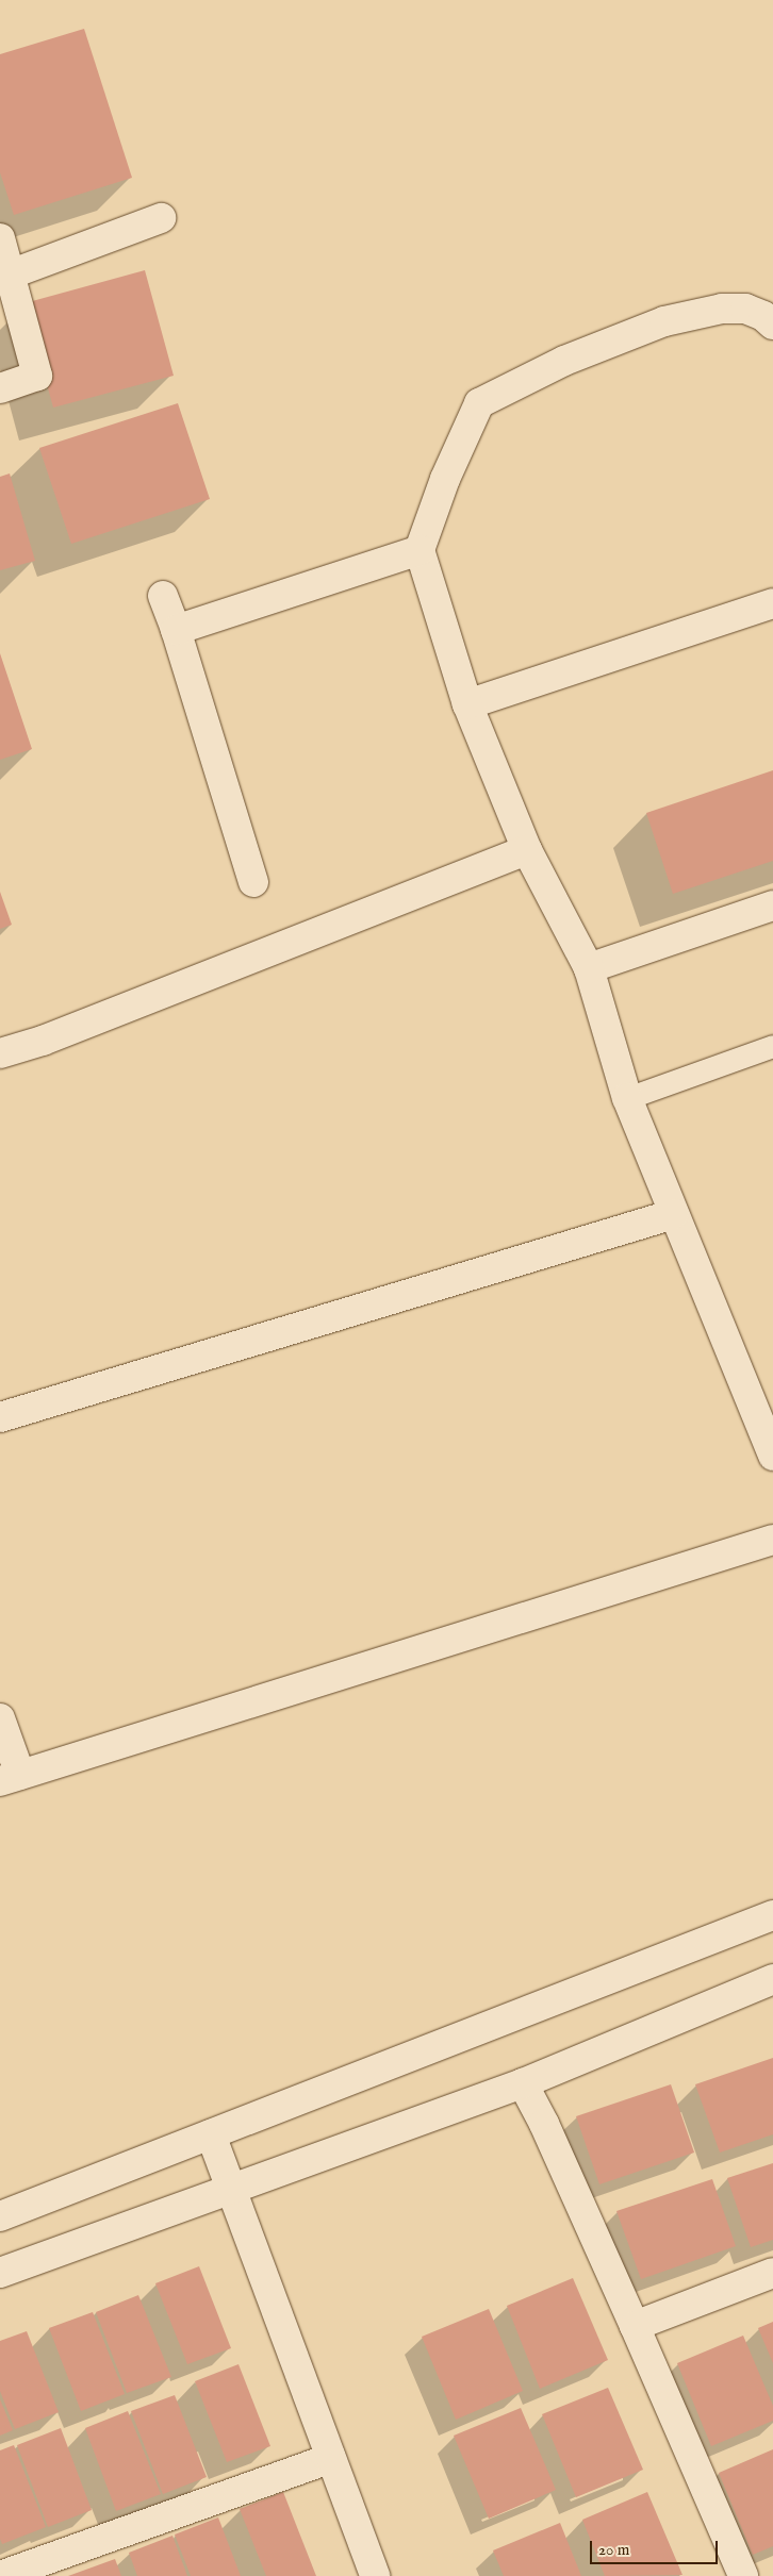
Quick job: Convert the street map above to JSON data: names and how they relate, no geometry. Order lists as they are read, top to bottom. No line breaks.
{"scale_bar":"20 m"}
